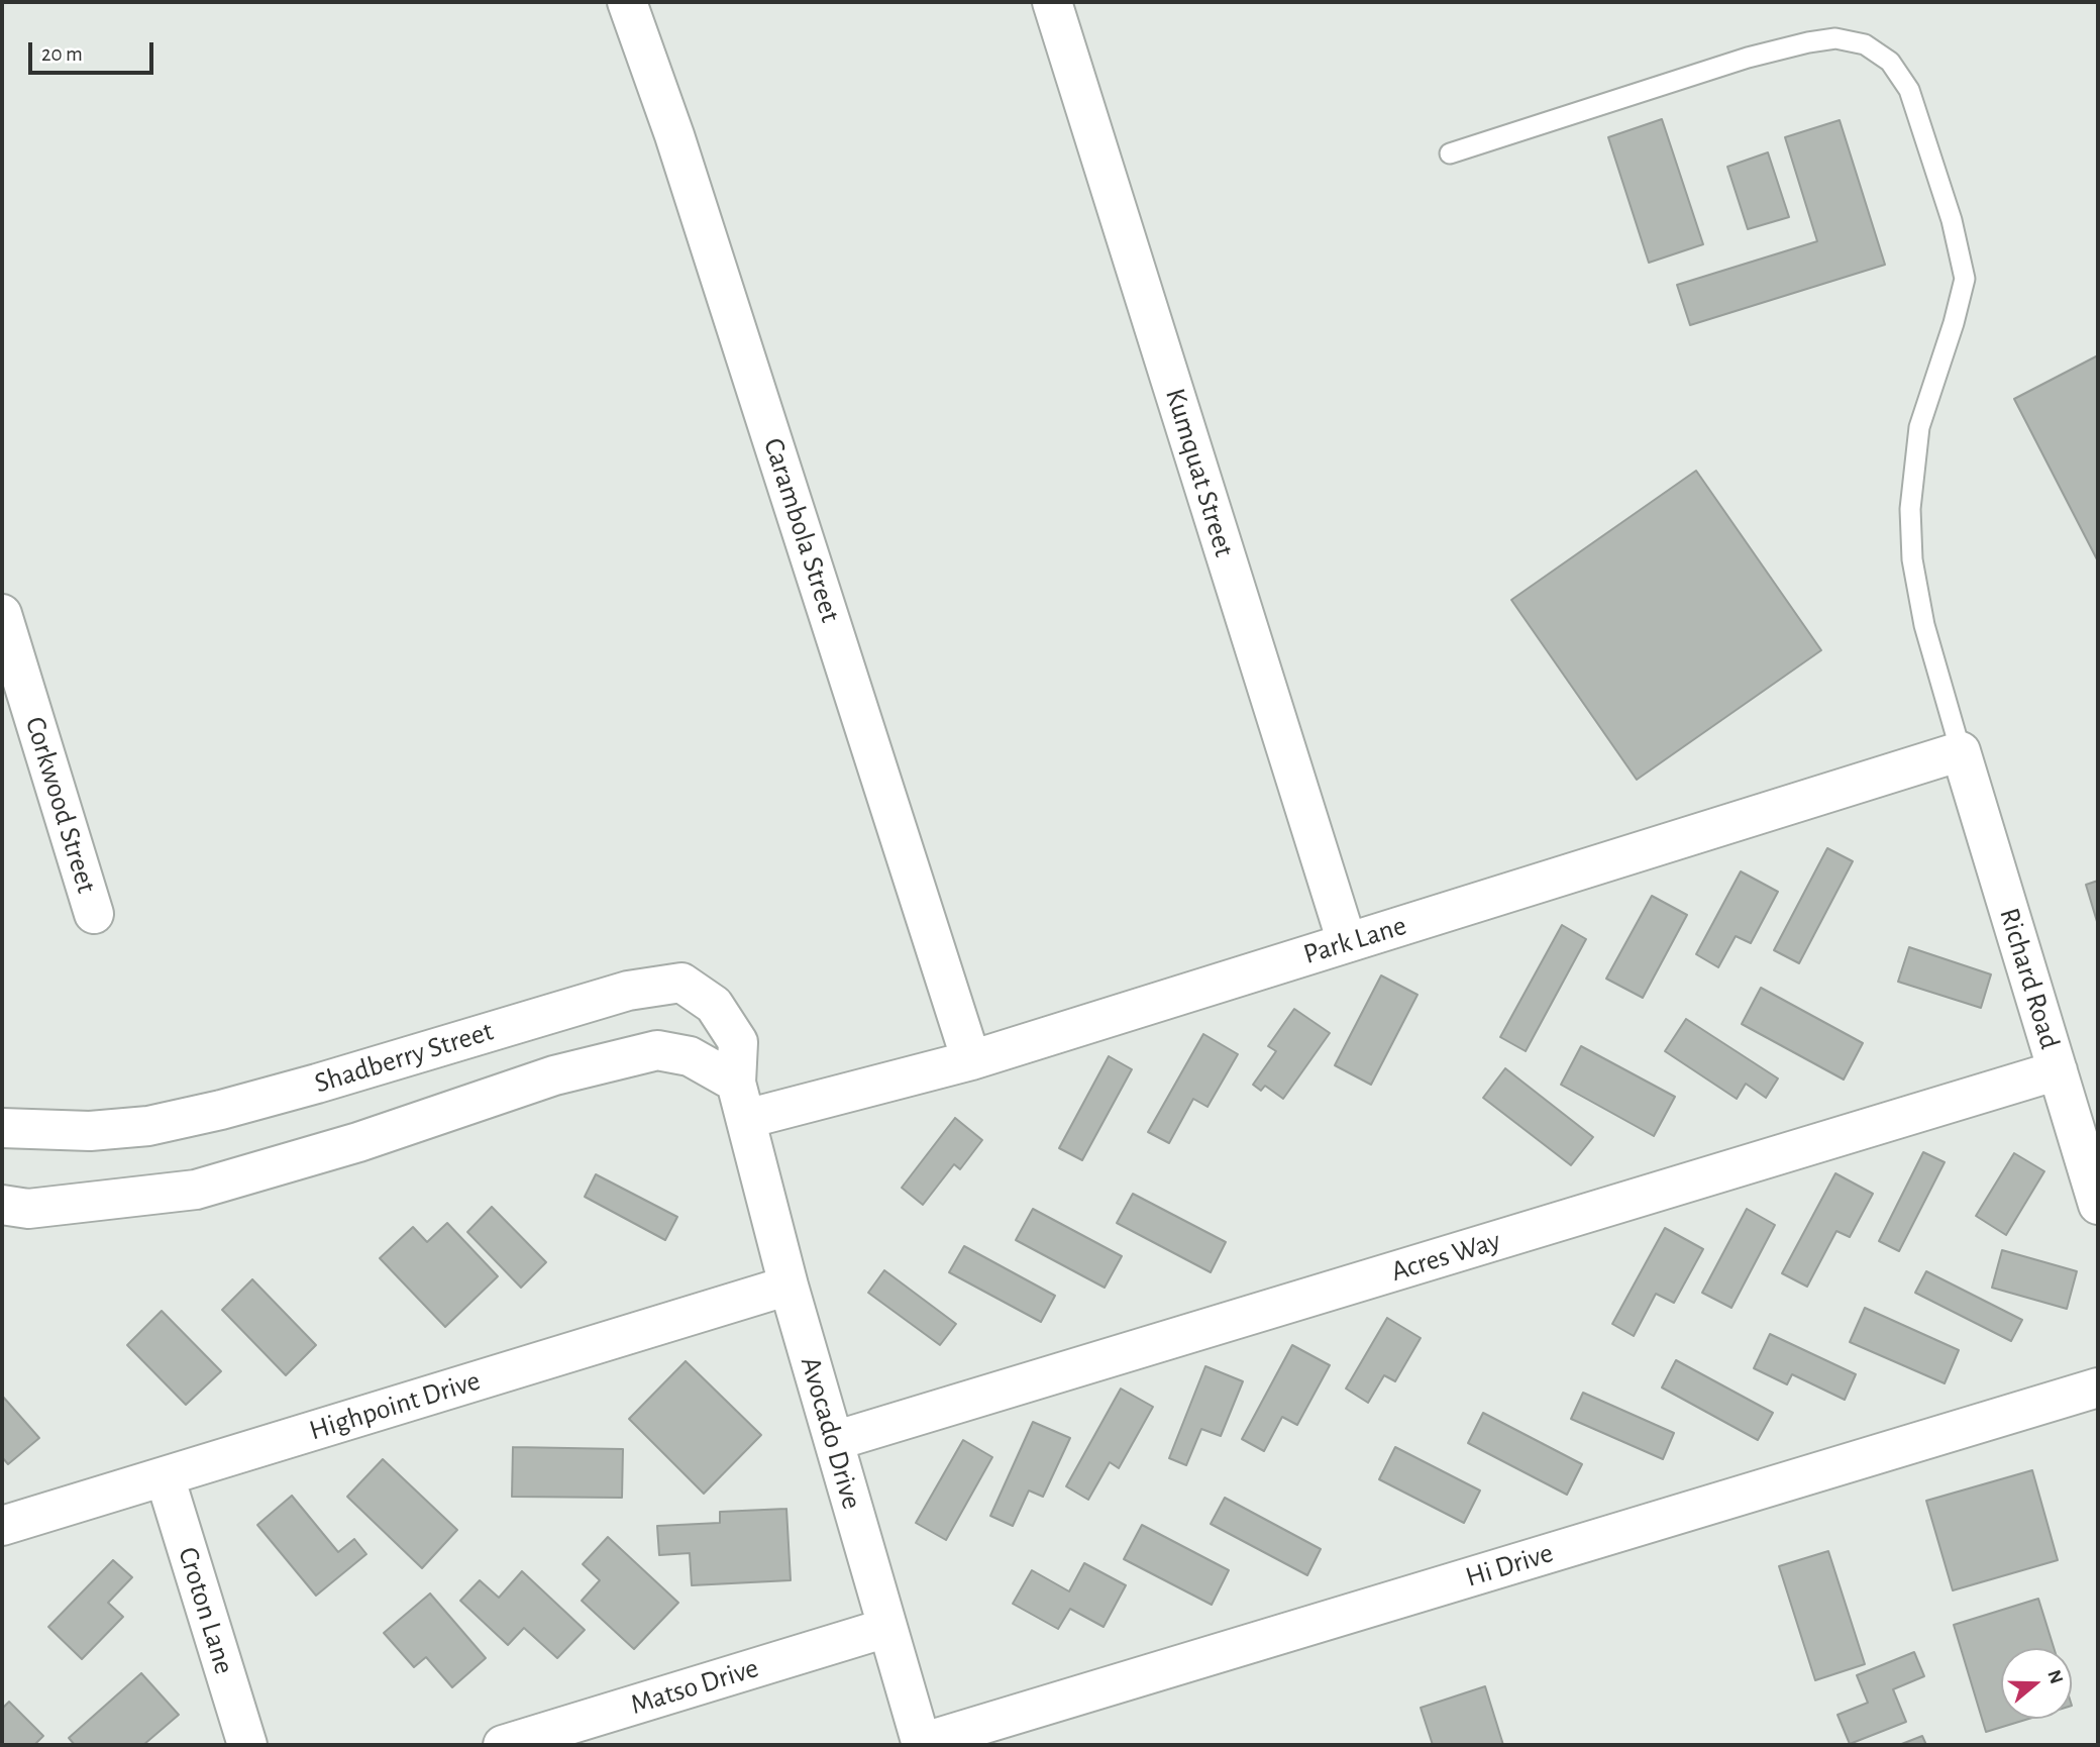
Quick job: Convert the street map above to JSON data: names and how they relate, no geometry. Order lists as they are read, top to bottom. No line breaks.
{"streets":{"street":["Kumquat Street","Carambola Street","Corkwood Street","Park Lane","Richard Road","Shadberry Street","Acres Way","Highpoint Drive","Avocado Drive","Hi Drive","Croton Lane","Matso Drive"]},"crossings":[["Kumquat Street","Park Lane"],["Carambola Street","Park Lane"],["Park Lane","Richard Road"],["Park Lane","Shadberry Street"],["Park Lane","Avocado Drive"],["Richard Road","Acres Way"],["Shadberry Street","Avocado Drive"],["Acres Way","Avocado Drive"],["Highpoint Drive","Avocado Drive"],["Highpoint Drive","Croton Lane"],["Avocado Drive","Hi Drive"],["Avocado Drive","Matso Drive"]],"scale_bar":"20 m","north":"right"}
